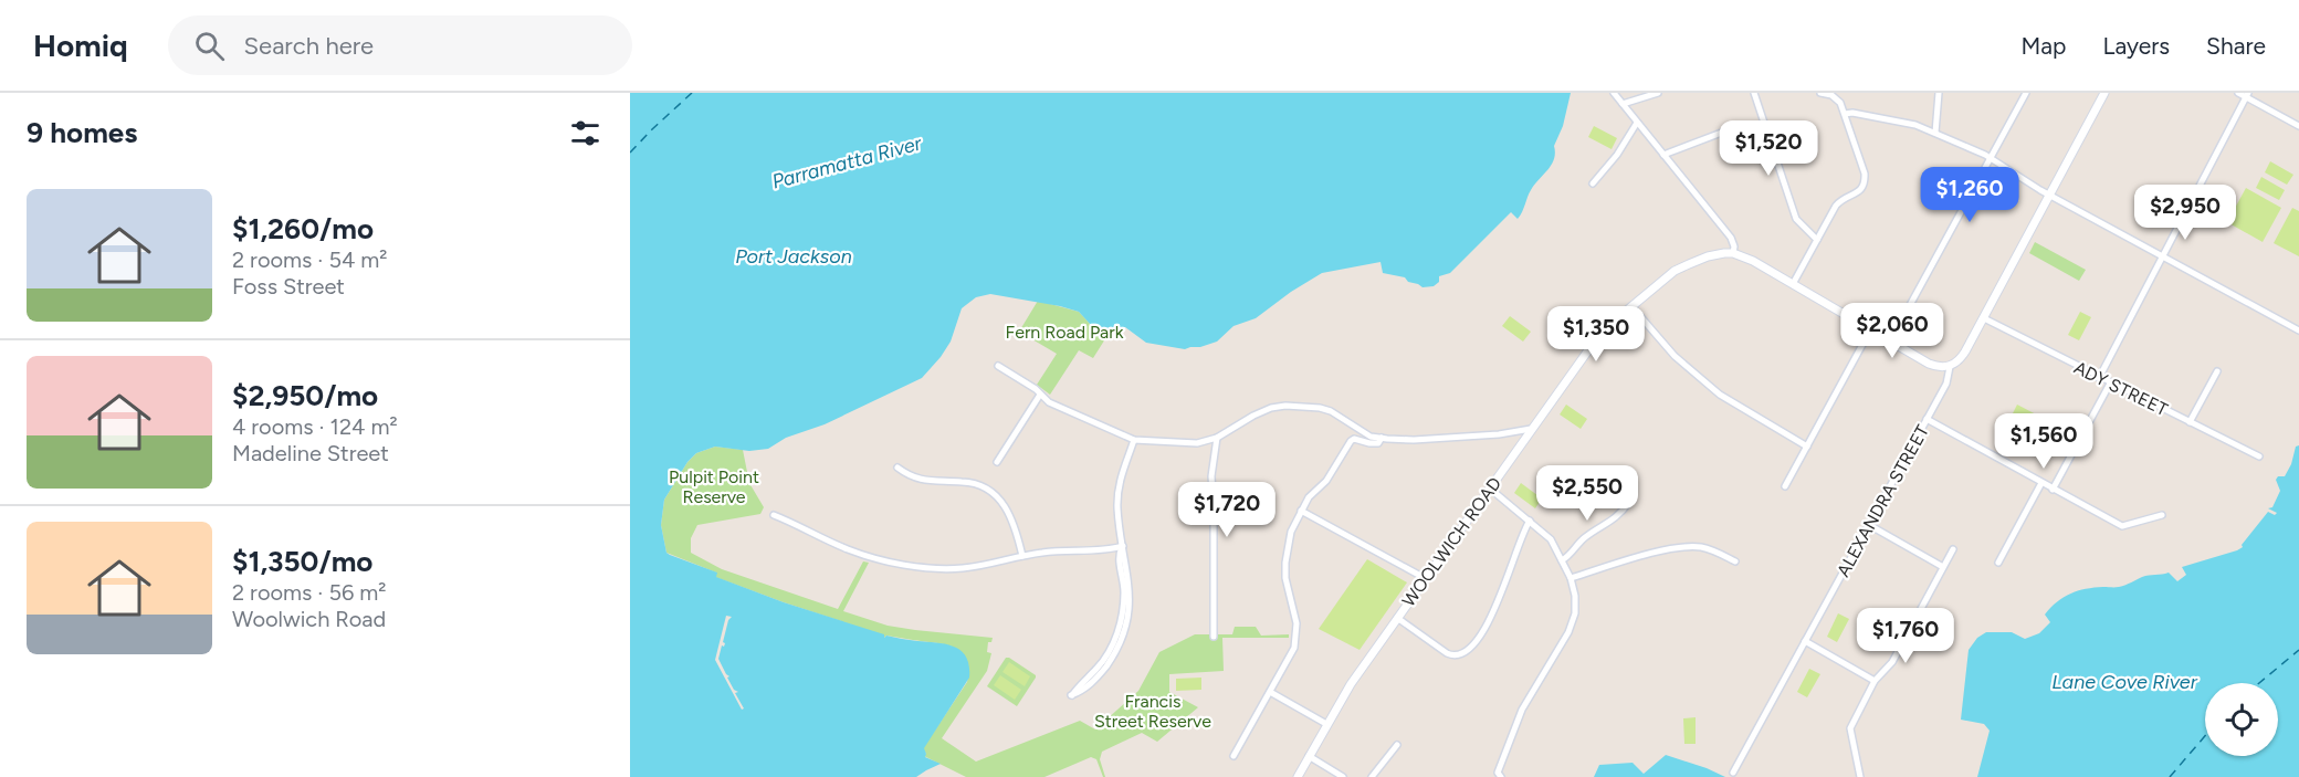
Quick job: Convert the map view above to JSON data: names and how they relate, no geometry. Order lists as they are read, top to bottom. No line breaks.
{"streets":{"street":["ADY STREET","ALEXANDRA STREET","WOOLWICH ROAD"]},"crossings":[["ADY STREET","ALEXANDRA STREET"]],"water":["Parramatta River","Port Jackson","Lane Cove River"],"parks":["Fern Road Park","Pulpit Point Reserve","Francis Street Reserve"],"page":{"header":"Homiq","search":"Search here","nav":["Map","Layers","Share"],"heading":"9 homes","price":["$1,520","$1,260","$2,950","$2,060","$1,350","$1,560","$2,550","$1,720","$1,760"],"list":[{"name":"$1,260/mo","note":"2 rooms · 54 m² · Foss Street"},{"name":"$2,950/mo","note":"4 rooms · 124 m² · Madeline Street"},{"name":"$1,350/mo","note":"2 rooms · 56 m² · Woolwich Road"}]}}
